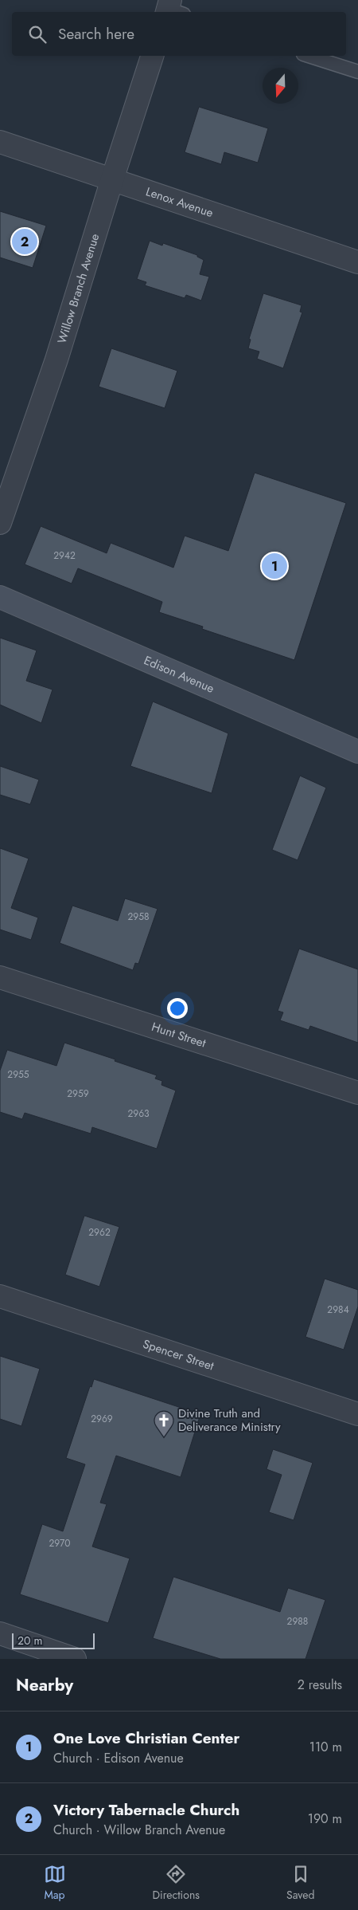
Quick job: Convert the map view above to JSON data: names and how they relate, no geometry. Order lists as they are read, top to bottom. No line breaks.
{"streets":{"main road":["Edison Avenue"],"street":["Lenox Avenue","Willow Branch Avenue","Hunt Street","Spencer Street"]},"crossings":[["Lenox Avenue","Willow Branch Avenue"]],"places":{"church":["Divine Truth and Deliverance Ministry"]},"house_numbers":["2942","2958","2955","2959","2963","2962","2984","2969","2970","2988"],"scale_bar":"20 m","north":"bottom","page":{"search":"Search here","pins":["2","1"],"scale":"20 m","heading":["Nearby","2 results"],"list":[{"mark":"1","name":"One Love Christian Center","note":"Church · Edison Avenue","value":"110 m"},{"mark":"2","name":"Victory Tabernacle Church","note":"Church · Willow Branch Avenue","value":"190 m"}],"nav":["Map","Directions","Saved"]}}
